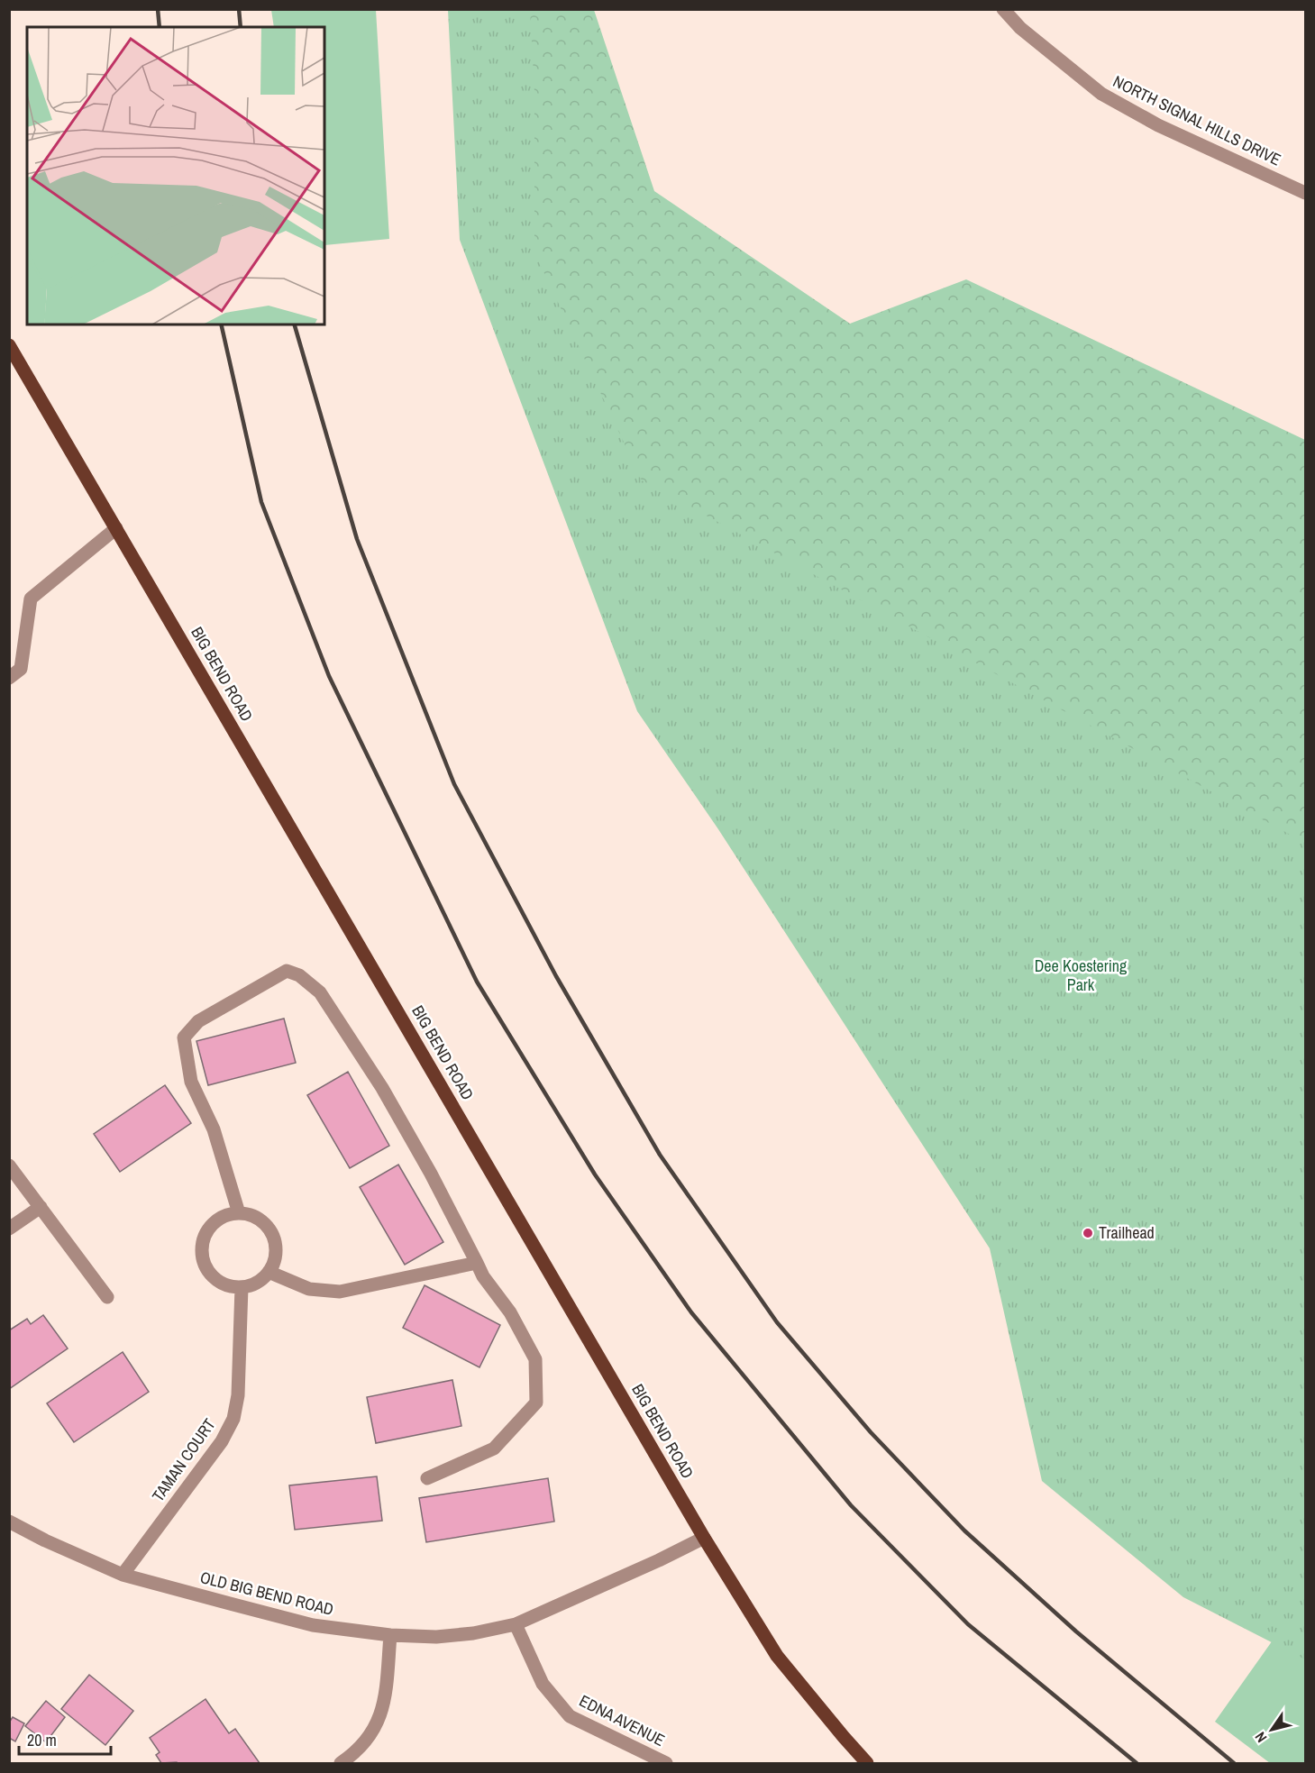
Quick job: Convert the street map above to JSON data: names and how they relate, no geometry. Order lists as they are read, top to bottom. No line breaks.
{"streets":{"main road":["BIG BEND ROAD"],"street":["NORTH SIGNAL HILLS DRIVE","TAMAN COURT","OLD BIG BEND ROAD","EDNA AVENUE"]},"crossings":[["BIG BEND ROAD","OLD BIG BEND ROAD"],["TAMAN COURT","OLD BIG BEND ROAD"],["OLD BIG BEND ROAD","EDNA AVENUE"]],"parks":["Dee Koestering Park"],"places":["Trailhead"],"scale_bar":"20 m","north":"bottom left"}
